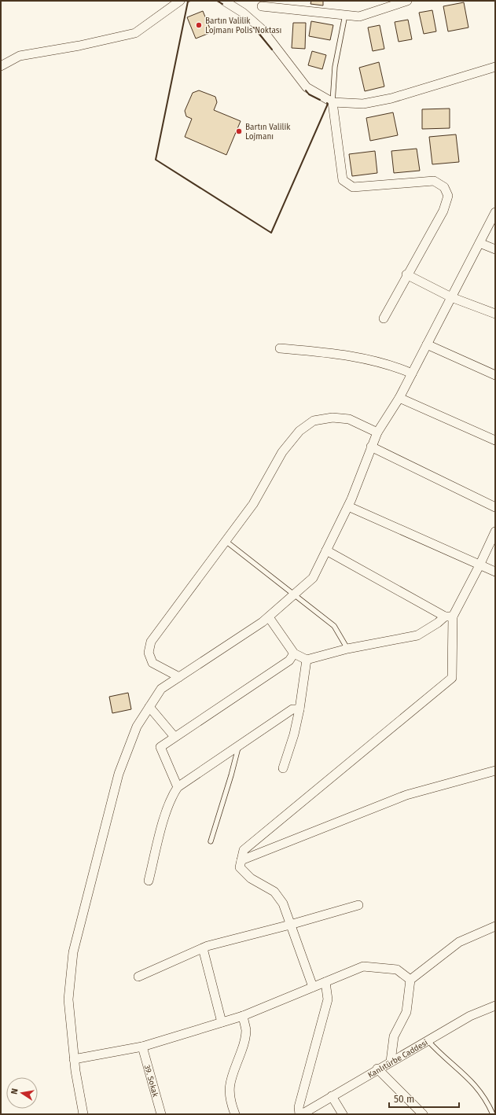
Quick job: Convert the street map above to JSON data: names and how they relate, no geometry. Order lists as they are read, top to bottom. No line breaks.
{"streets":{"street":["Kanlıtürbe Caddesi","39. Sokak"]},"places":["Bartın Valilik Lojmanı Polis Noktası","Bartın Valilik Lojmanı"],"scale_bar":"50 m","north":"left"}
